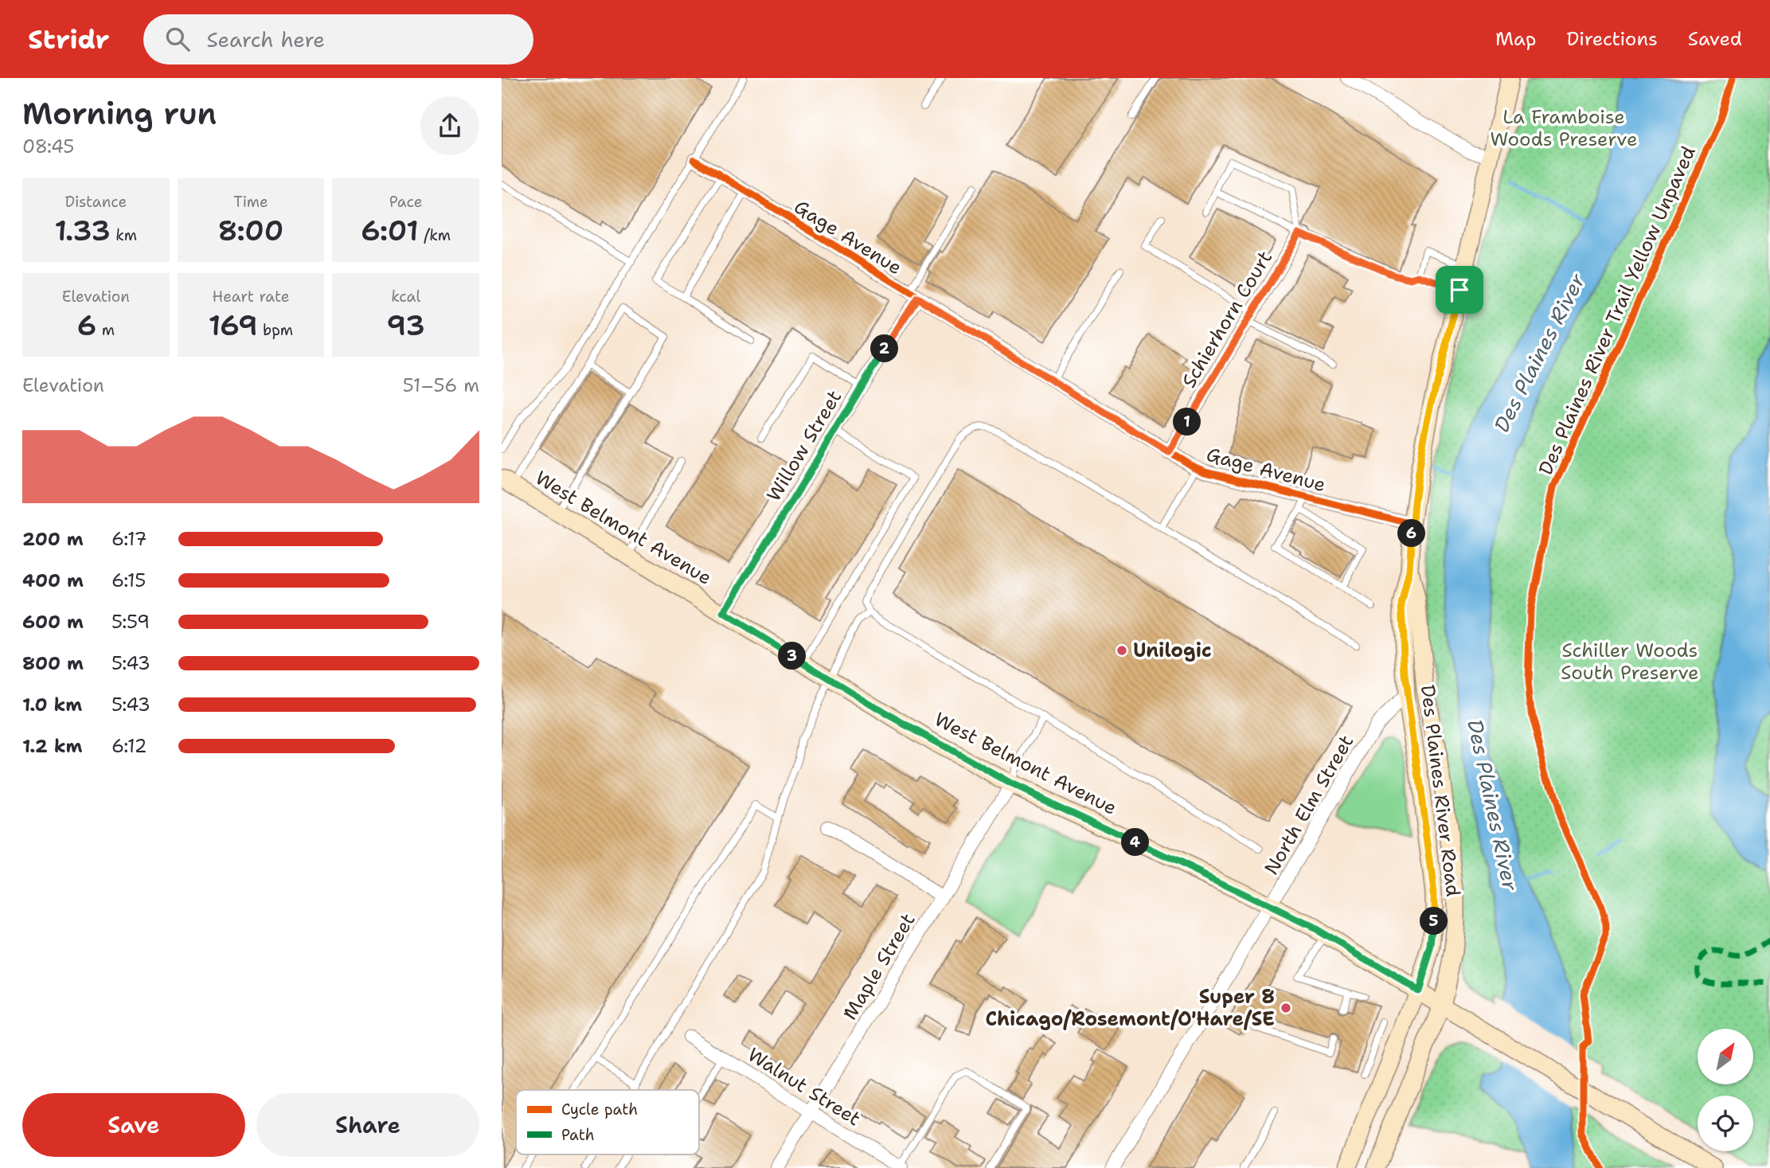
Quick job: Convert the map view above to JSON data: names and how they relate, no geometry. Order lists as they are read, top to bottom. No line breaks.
{"streets":{"main road":["West Belmont Avenue","Des Plaines River Road"],"street":["Gage Avenue","Schierhorn Court","Willow Street","North Elm Street","Maple Street","Walnut Street"],"cycle path":["Des Plaines River Trail Yellow Unpaved"]},"crossings":[["Gage Avenue","Schierhorn Court"],["Gage Avenue","Willow Street"],["Gage Avenue","Des Plaines River Road"],["Willow Street","West Belmont Avenue"],["West Belmont Avenue","Des Plaines River Road"],["West Belmont Avenue","North Elm Street"],["West Belmont Avenue","Maple Street"],["Des Plaines River Road","North Elm Street"],["Maple Street","Walnut Street"]],"water":["Des Plaines River"],"parks":["La Framboise Woods Preserve","Schiller Woods South Preserve"],"places":["Unilogic","Super 8 Chicago/Rosemont/O'Hare/SE"],"legend":["Cycle path","Path"],"north":"top right","page":{"header":"Stridr","search":"Search here","nav":["Map","Directions","Saved"],"heading":["Morning run","08:45"],"stats":[["Distance","1.33 km"],["Time","8:00"],["Pace","6:01 /km"],["Elevation","6 m"],["Heart rate","169 bpm"],["kcal","93"]],"pins":["2","1","6","3","4","5"],"chart":["Elevation","51–56 m"],"list":[{"name":"200 m","note":"6:17"},{"name":"400 m","note":"6:15"},{"name":"600 m","note":"5:59"},{"name":"800 m","note":"5:43"},{"name":"1.0 km","note":"5:43"},{"name":"1.2 km","note":"6:12"}],"buttons":["Save","Share"]}}
